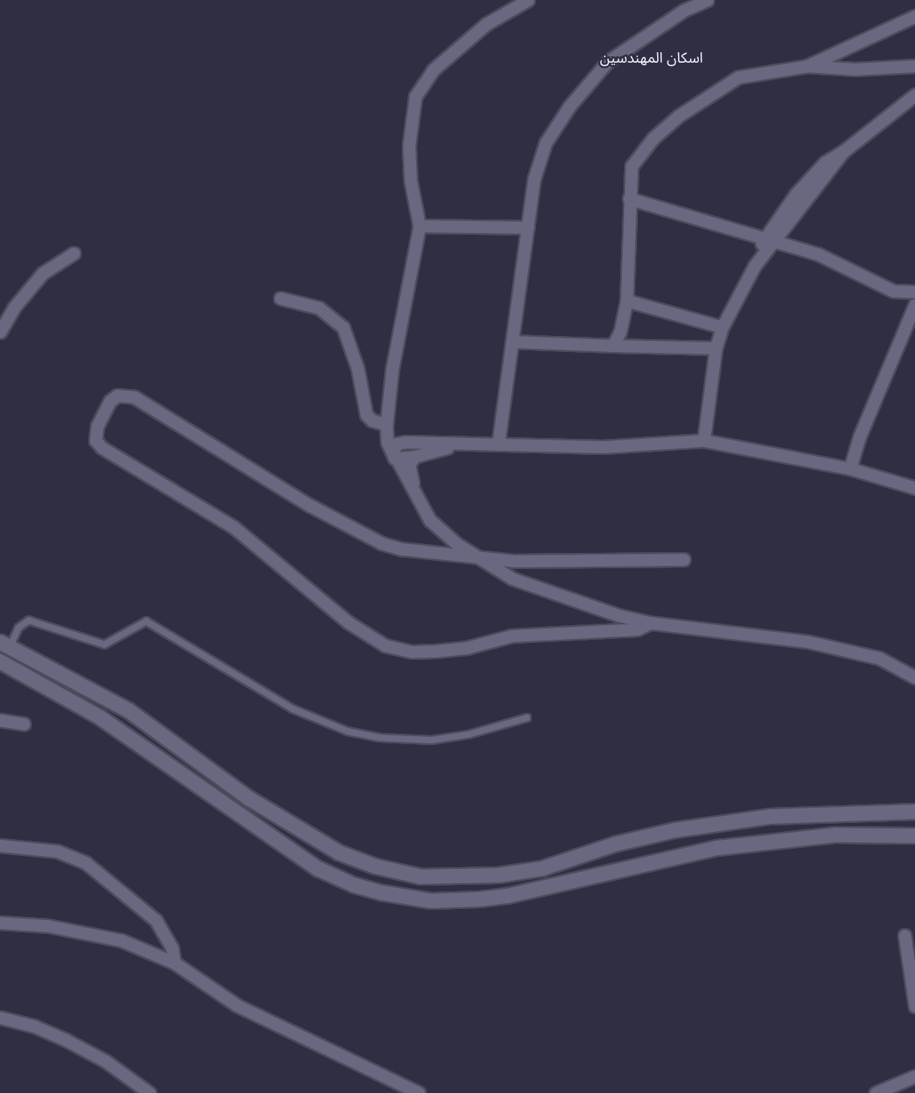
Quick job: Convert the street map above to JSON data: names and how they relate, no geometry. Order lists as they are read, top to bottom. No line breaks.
{"districts":["اسكان المهندسين"]}
